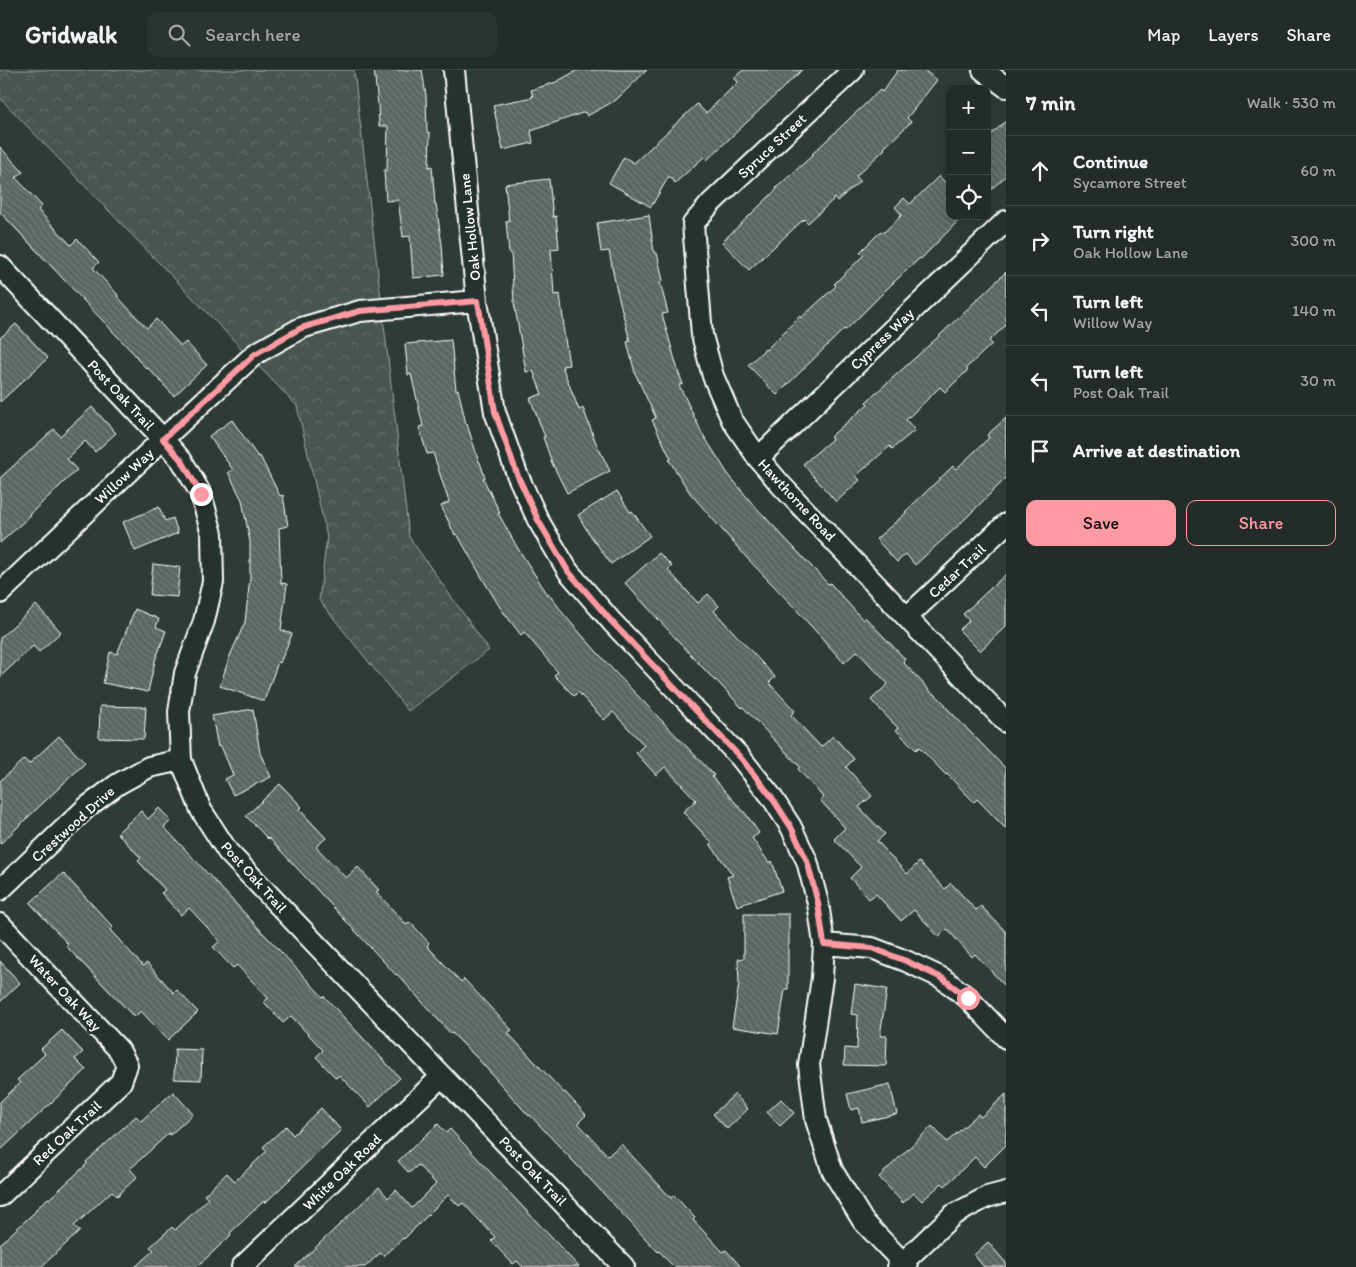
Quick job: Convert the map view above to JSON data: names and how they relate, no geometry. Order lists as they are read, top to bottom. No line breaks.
{"streets":{"street":["Spruce Street","Oak Hollow Lane","Cypress Way","Post Oak Trail","Willow Way","Hawthorne Road","Cedar Trail","Crestwood Drive","Water Oak Way","Red Oak Trail","White Oak Road"]},"crossings":[["Spruce Street","Hawthorne Road"],["Oak Hollow Lane","Willow Way"],["Cypress Way","Hawthorne Road"],["Post Oak Trail","Willow Way"],["Post Oak Trail","Crestwood Drive"],["Post Oak Trail","White Oak Road"],["Hawthorne Road","Cedar Trail"],["Water Oak Way","Red Oak Trail"]],"page":{"header":"Gridwalk","search":"Search here","nav":["Map","Layers","Share"],"heading":["7 min","Walk · 530 m"],"map_buttons":["+","−"],"list":[["Continue","Sycamore Street","60 m"],["Turn right","Oak Hollow Lane","300 m"],["Turn left","Willow Way","140 m"],["Turn left","Post Oak Trail","30 m"],"Arrive at destination"],"buttons":["Save","Share"]}}
